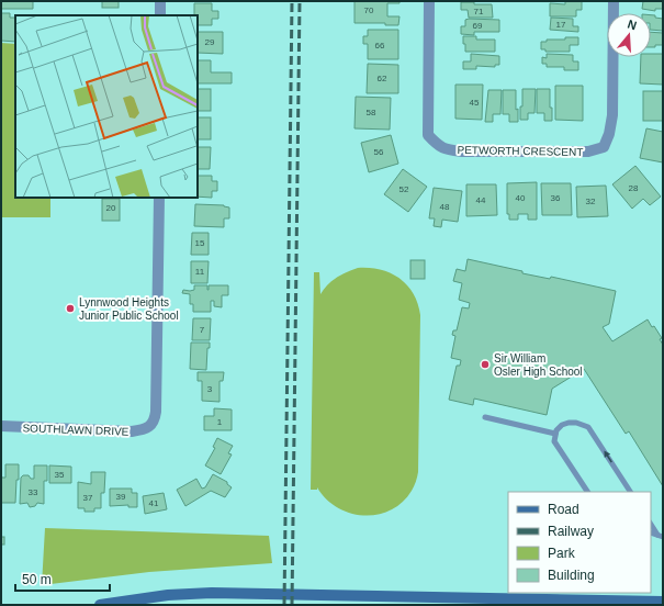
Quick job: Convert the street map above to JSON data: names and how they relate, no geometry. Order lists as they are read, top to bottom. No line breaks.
{"streets":{"street":["PETWORTH CRESCENT","SOUTHLAWN DRIVE"]},"places":["Lynnwood Heights Junior Public School","Sir William Osler High School"],"house_numbers":["70","71","17","69","29","66","62","45","58","56","28","52","40","36","44","32","48","20","15","11","7","3","1","35","33","39","37","41"],"legend":["Road","Railway","Park","Building"],"scale_bar":"50 m","north":"top"}
